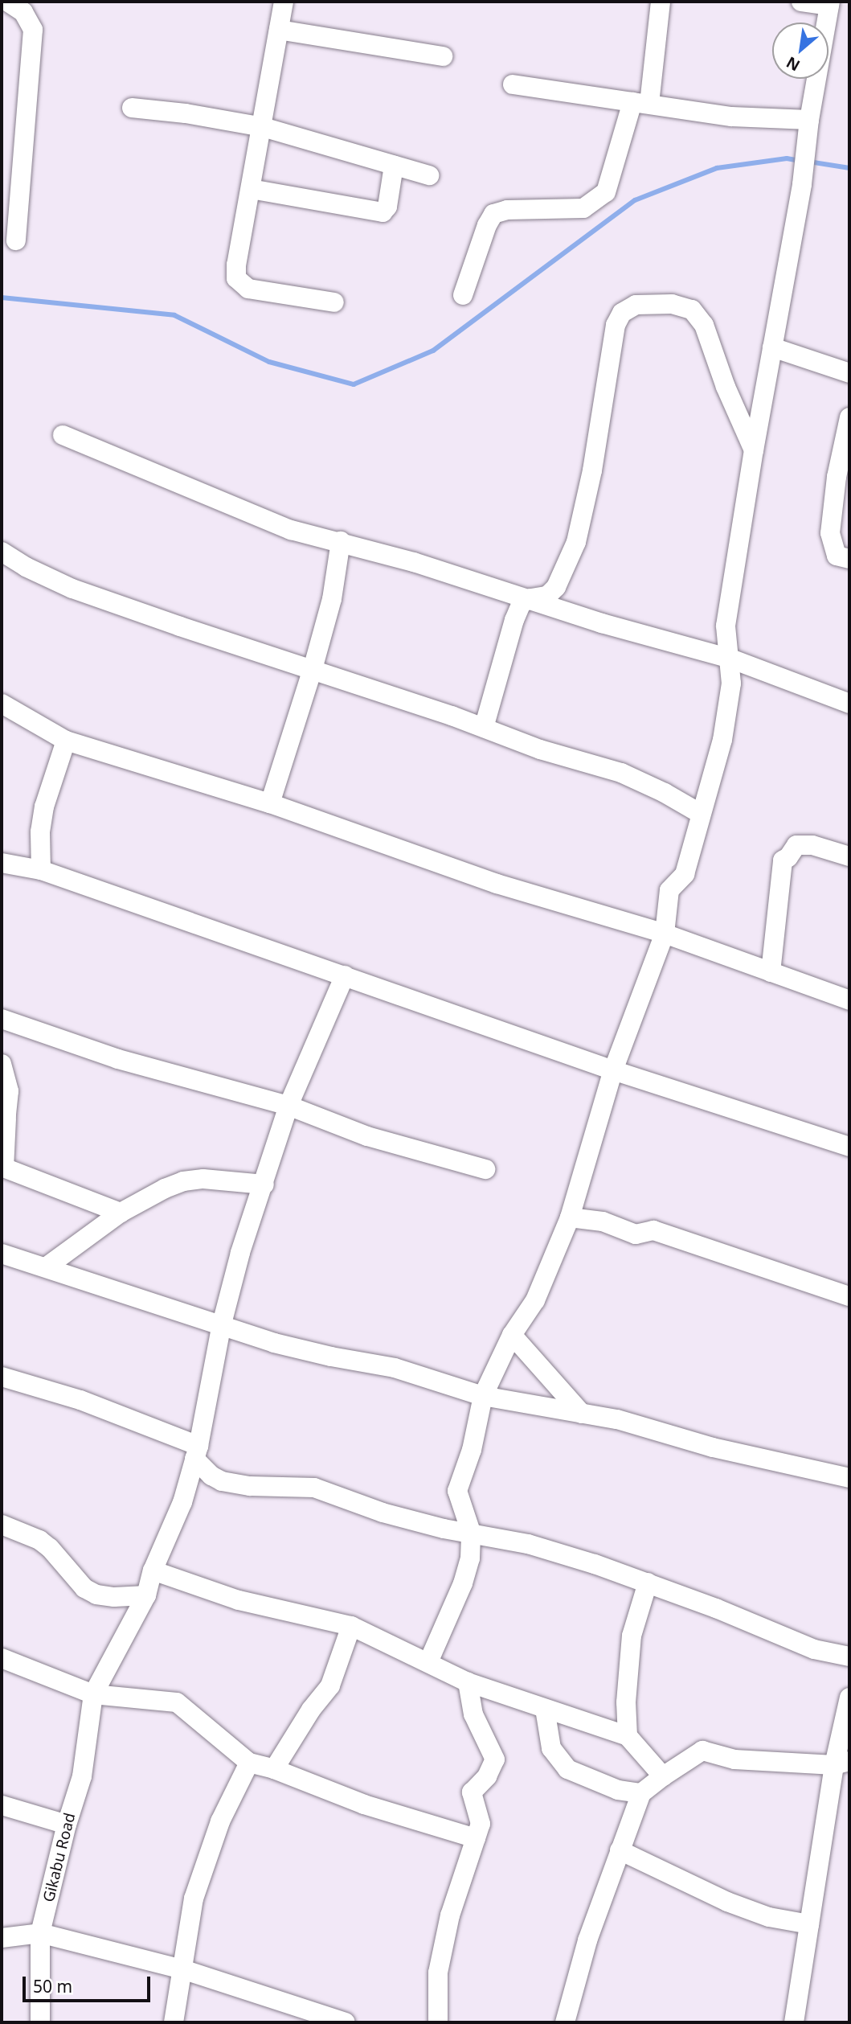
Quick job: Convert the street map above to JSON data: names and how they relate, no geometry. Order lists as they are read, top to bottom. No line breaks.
{"streets":{"street":["Gikabu Road"]},"scale_bar":"50 m","north":"bottom left"}
